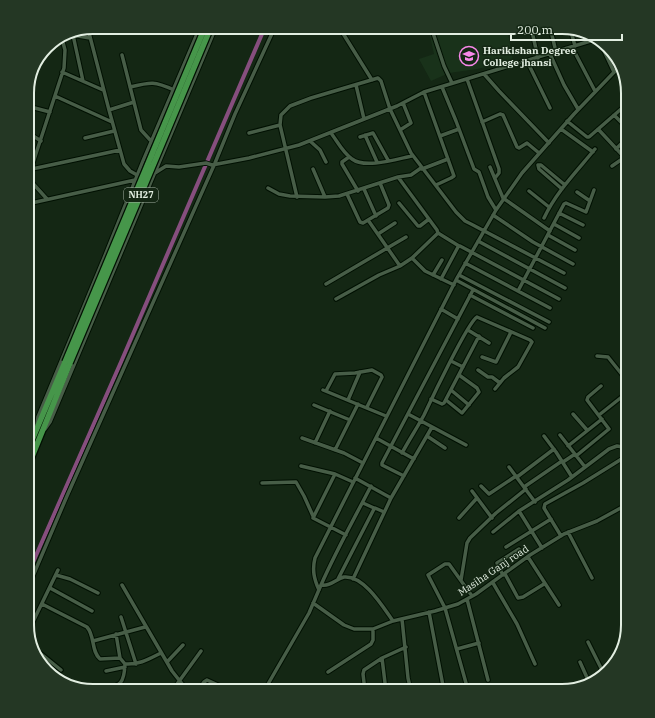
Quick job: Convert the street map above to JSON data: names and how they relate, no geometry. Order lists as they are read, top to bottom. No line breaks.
{"streets":{"highway":["NH27"],"street":["Masiha Ganj road"]},"places":{"school or university":["Harikishan Degree College jhansi"]},"scale_bar":"200 m"}
